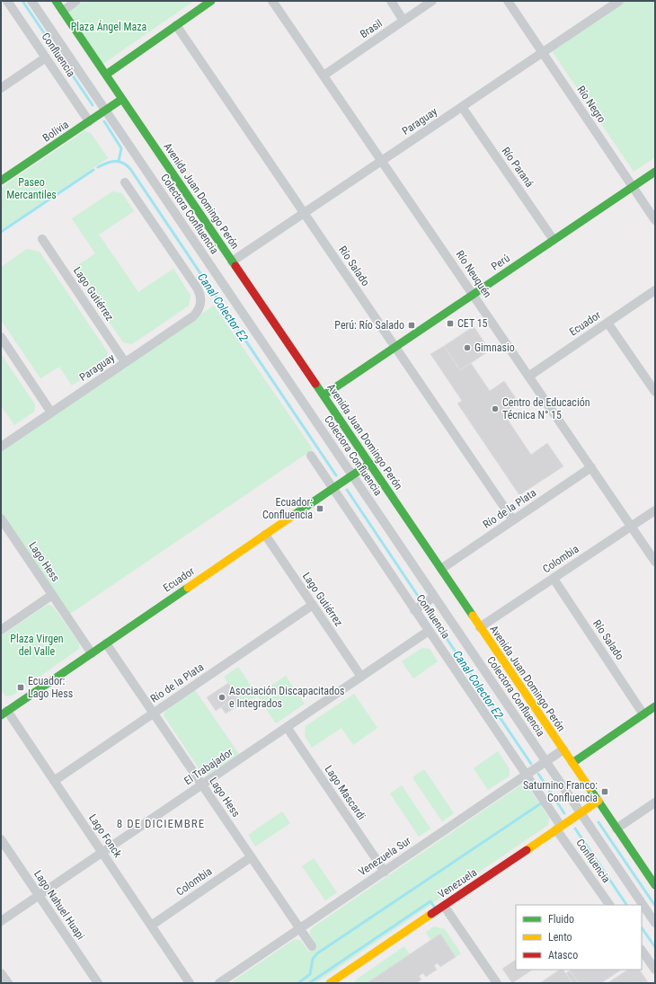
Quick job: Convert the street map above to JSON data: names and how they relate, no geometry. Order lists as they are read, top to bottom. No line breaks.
{"streets":{"street":["Brasil","Confluencia","Río Negro","Paraguay","Bolivia","Río Paraná","Avenida Juan Domingo Perón","Colectora Confluencia","Perú","Río Salado","Río Neuquén","Lago Gutiérrez","Ecuador","Río de la Plata","Colombia","Lago Hess","El Trabajador","Lago Mascardi","Lago Fonck","Venezuela Sur","Venezuela","Lago Nahuel Huapi"]},"crossings":[["Brasil","Río Neuquén"],["Confluencia","Bolivia"],["Confluencia","Ecuador"],["Confluencia","El Trabajador"],["Confluencia","Venezuela Sur"],["Confluencia","Venezuela"],["Río Negro","Paraguay"],["Río Negro","Perú"],["Paraguay","Río Paraná"],["Paraguay","Avenida Juan Domingo Perón"],["Paraguay","Río Salado"],["Paraguay","Río Neuquén"],["Paraguay","Lago Gutiérrez"],["Bolivia","Avenida Juan Domingo Perón"],["Bolivia","Colectora Confluencia"],["Río Paraná","Perú"],["Avenida Juan Domingo Perón","Perú"],["Avenida Juan Domingo Perón","Ecuador"],["Avenida Juan Domingo Perón","Río de la Plata"],["Avenida Juan Domingo Perón","Colombia"],["Avenida Juan Domingo Perón","Venezuela Sur"],["Avenida Juan Domingo Perón","Venezuela"],["Colectora Confluencia","Ecuador"],["Colectora Confluencia","Venezuela Sur"],["Colectora Confluencia","Venezuela"],["Perú","Río Salado"],["Perú","Río Neuquén"],["Río Salado","Río de la Plata"],["Río Salado","Colombia"],["Río Neuquén","Ecuador"],["Río Neuquén","Río de la Plata"],["Río Neuquén","Colombia"],["Lago Gutiérrez","Ecuador"],["Lago Gutiérrez","Río de la Plata"],["Lago Gutiérrez","El Trabajador"],["Ecuador","Lago Hess"],["Ecuador","Lago Fonck"],["Río de la Plata","Lago Hess"],["Río de la Plata","Lago Fonck"],["Colombia","Lago Hess"],["Colombia","Lago Fonck"],["Lago Hess","El Trabajador"],["Lago Hess","Venezuela Sur"],["El Trabajador","Lago Mascardi"],["El Trabajador","Lago Fonck"],["El Trabajador","Lago Nahuel Huapi"],["Lago Mascardi","Venezuela Sur"]],"districts":["8 DE DICIEMBRE"],"water":["Canal Colector E2"],"parks":["Plaza Ángel Maza","Paseo Mercantiles","Plaza Virgen del Valle"],"places":{"transit":["CET 15","Perú: Río Salado","Ecuador: Confluencia","Ecuador: Lago Hess","Saturnino Franco: Confluencia"],"other":["Gimnasio","Centro de Educación Técnica N° 15","Asociación Discapacitados e Integrados"]},"legend":["Fluido","Lento","Atasco"]}
